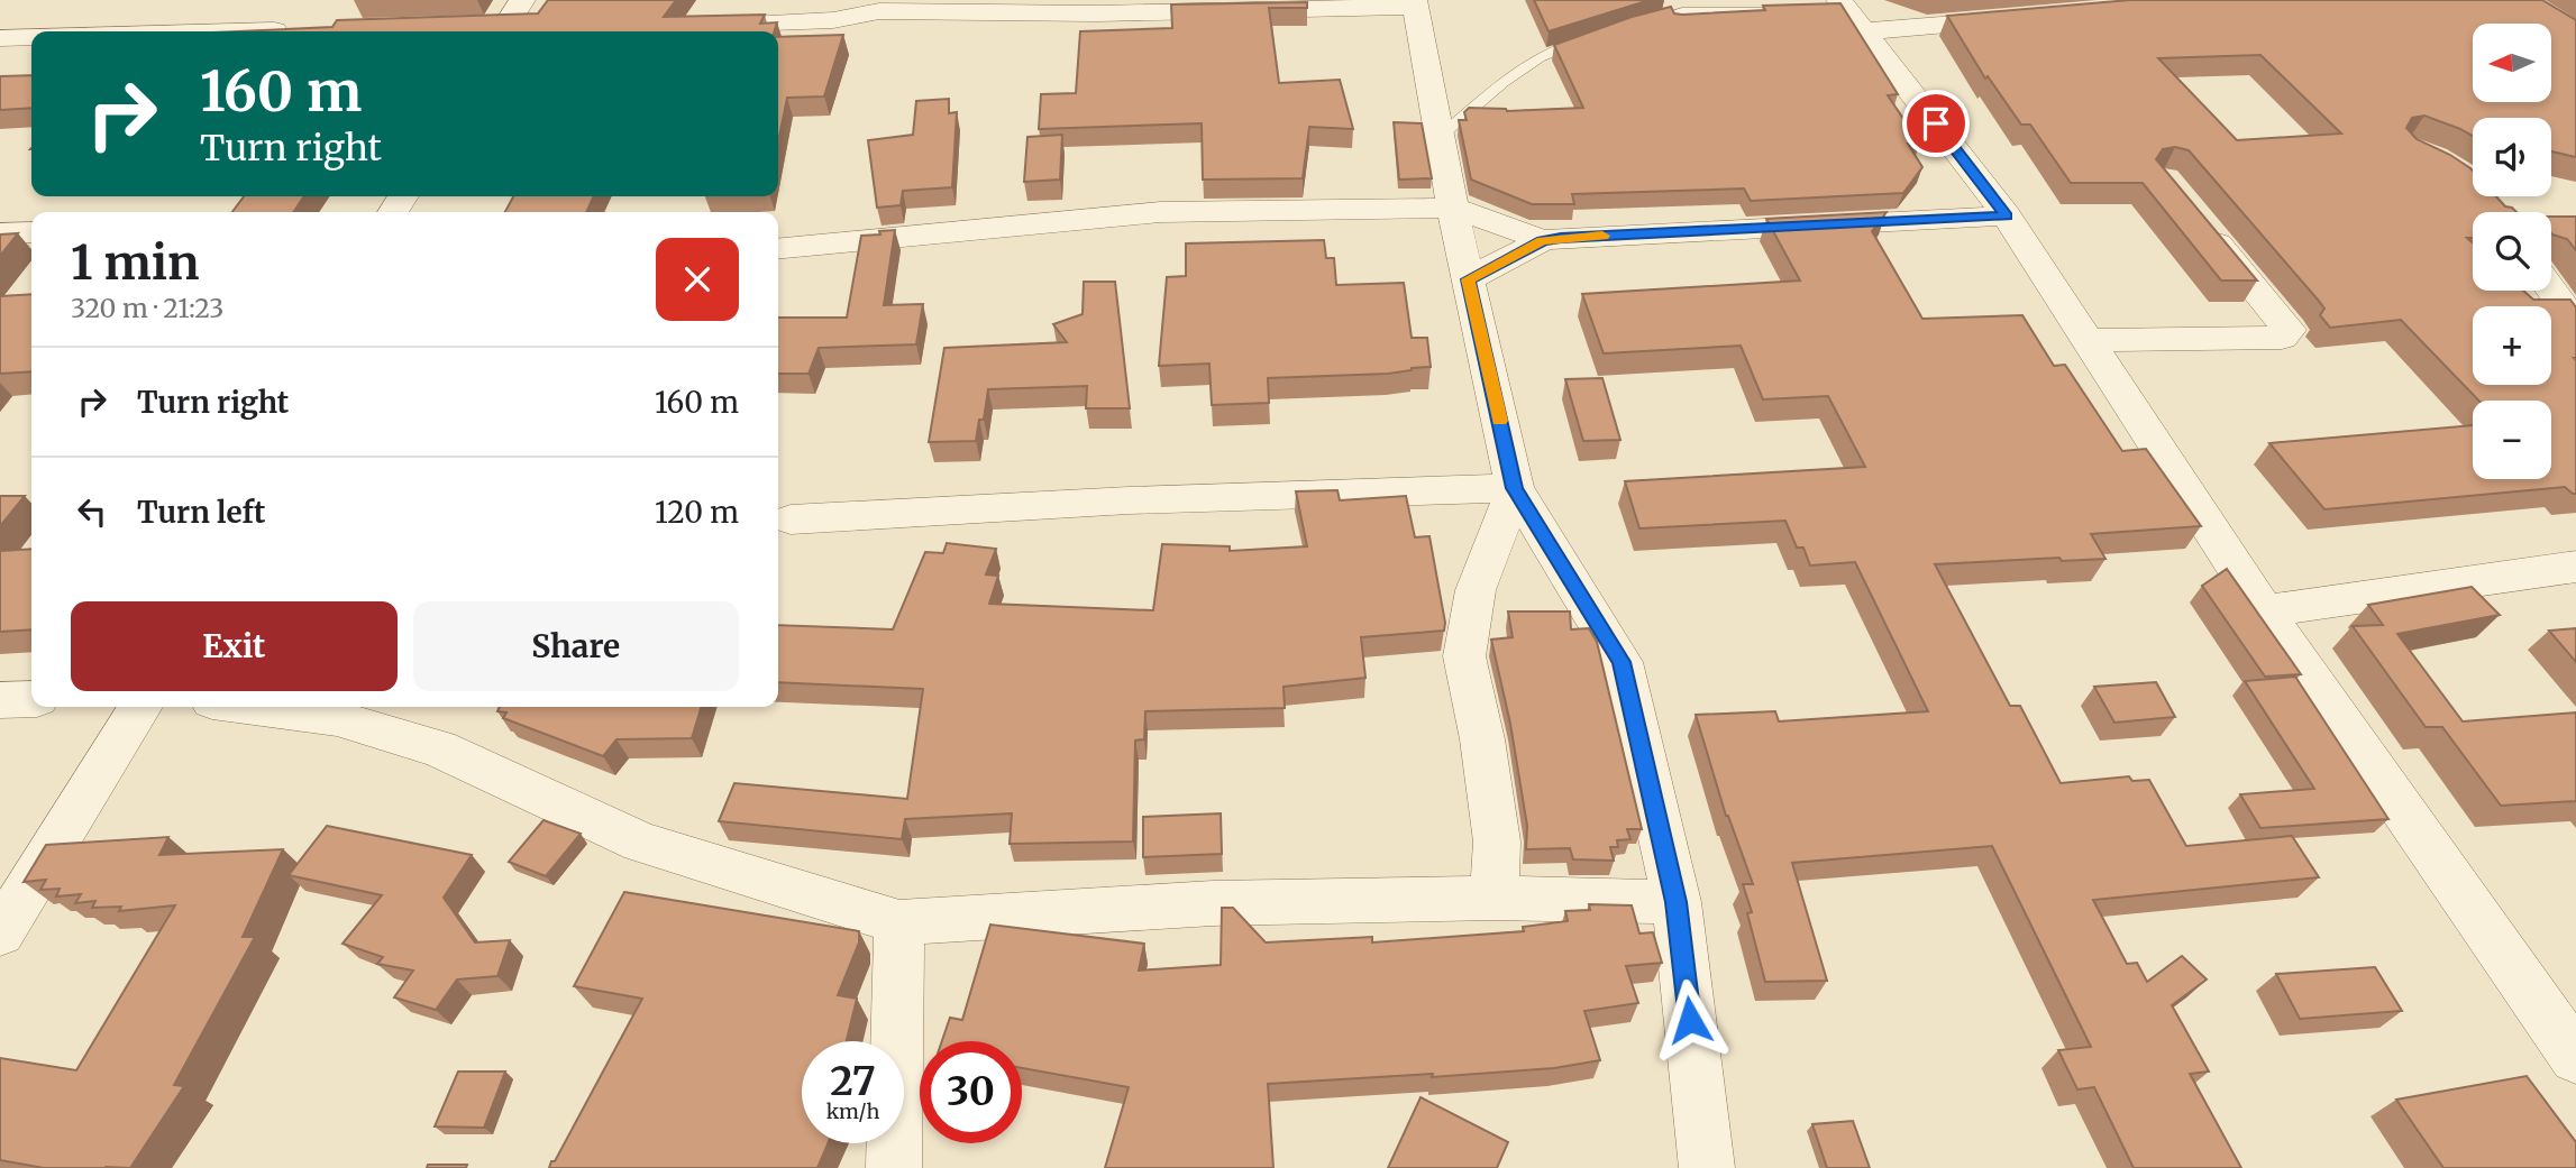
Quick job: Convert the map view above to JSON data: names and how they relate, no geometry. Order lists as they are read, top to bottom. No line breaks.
{"north":"left","page":{"map_buttons":["+","−"],"turn":["160 m","Turn right"],"heading":["1 min","320 m · 21:23"],"list":[{"name":"Turn right","value":"160 m"},{"name":"Turn left","value":"120 m"}],"buttons":["Exit","Share"],"speed":"27 km/h","limit":"30"}}
